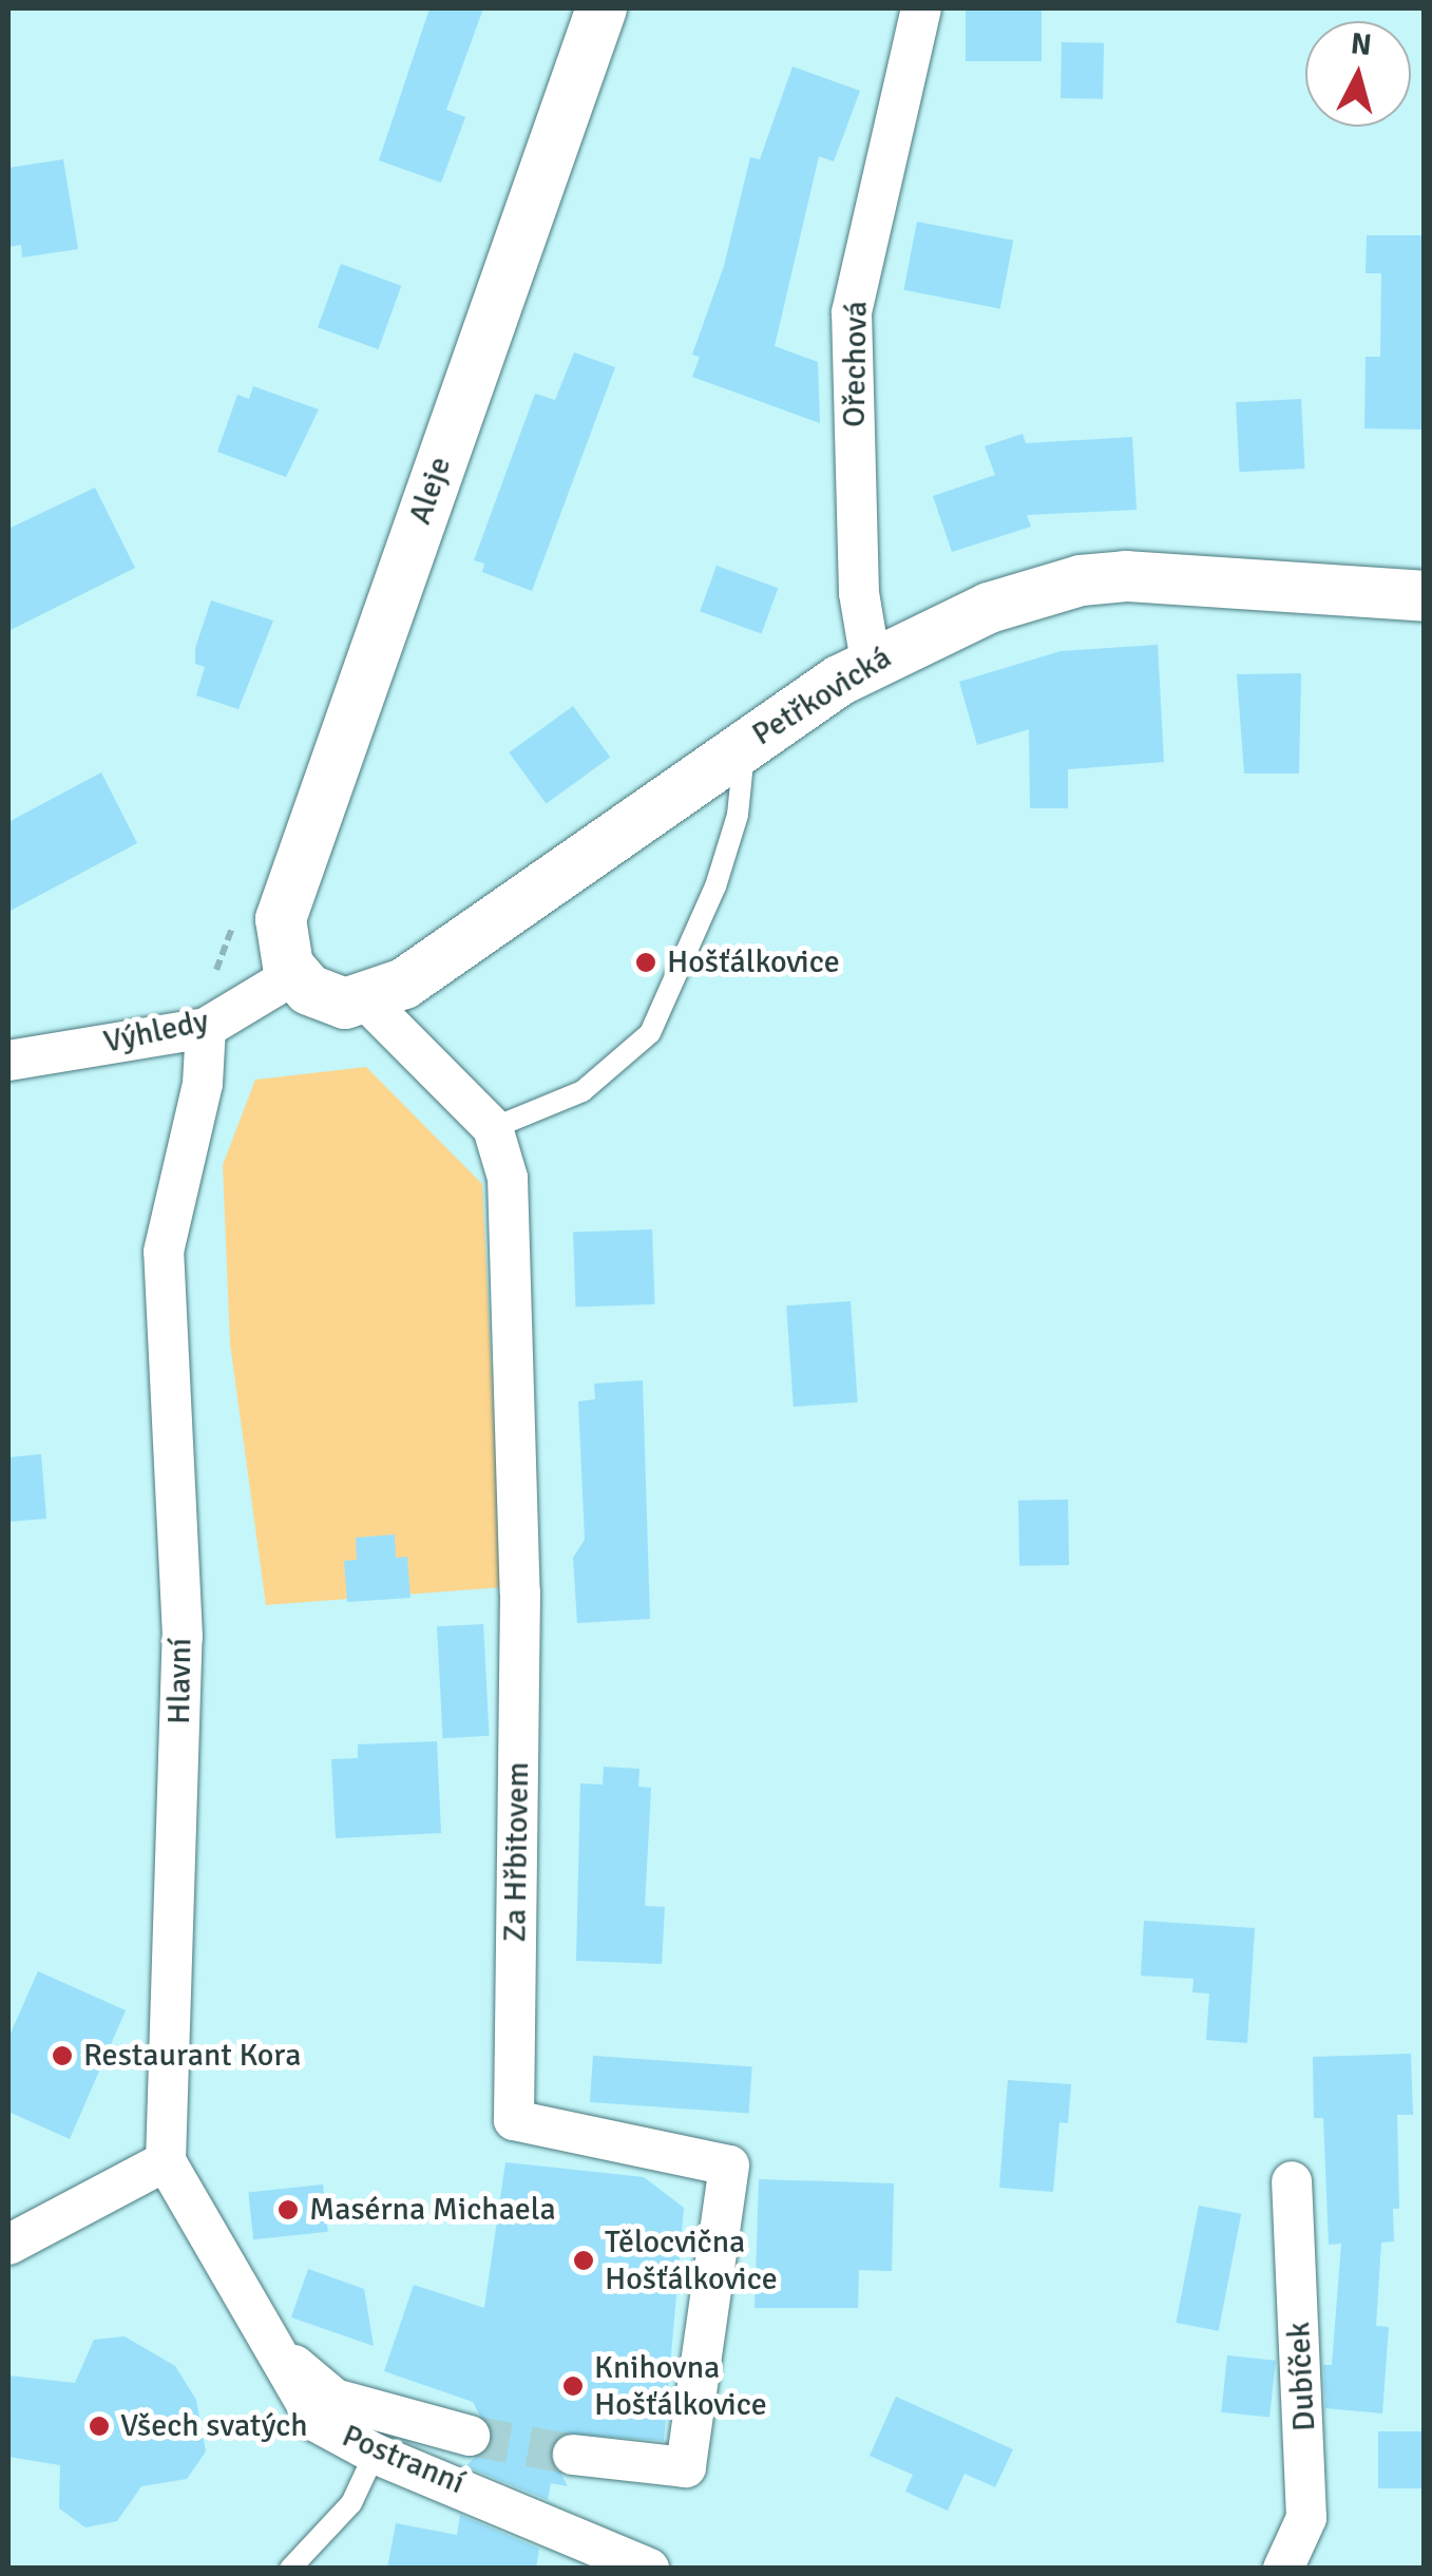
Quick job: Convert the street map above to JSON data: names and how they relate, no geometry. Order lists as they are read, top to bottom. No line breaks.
{"streets":{"street":["Ořechová","Aleje","Petřkovická","Výhledy","Hlavní","Za Hřbitovem","Dubíček","Postranní"]},"crossings":[["Ořechová","Petřkovická"],["Aleje","Výhledy"],["Petřkovická","Za Hřbitovem"],["Výhledy","Hlavní"],["Hlavní","Postranní"]],"places":["Hošťálkovice","Restaurant Kora","Masérna Michaela","Tělocvična Hošťálkovice","Knihovna Hošťálkovice","Všech svatých"],"north":"top"}
